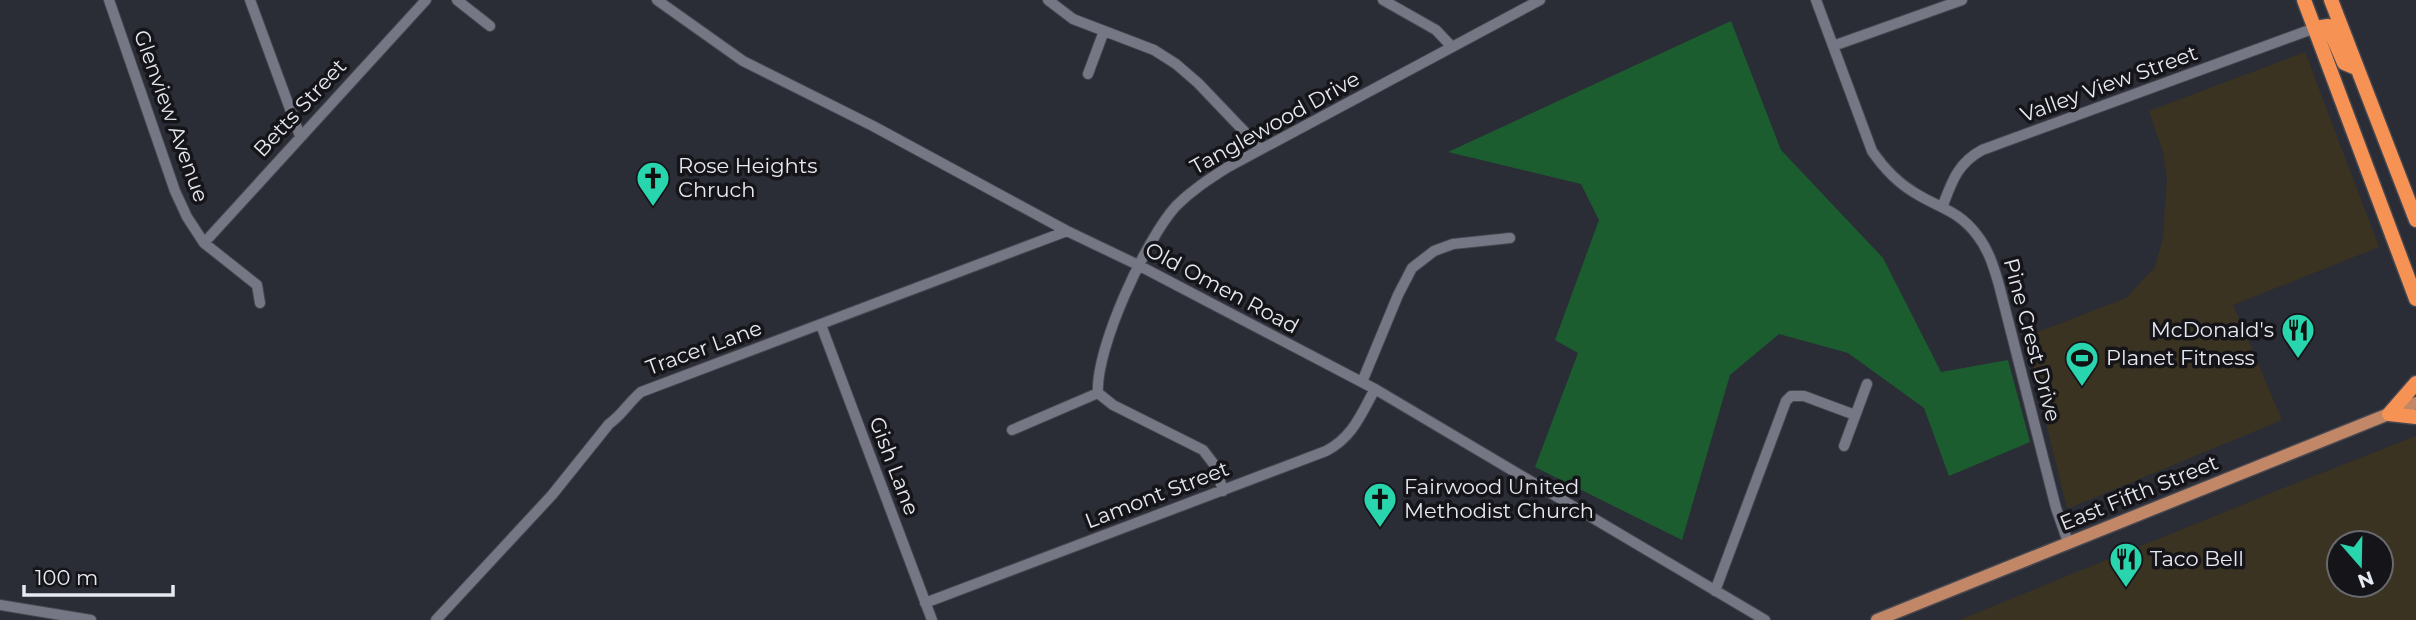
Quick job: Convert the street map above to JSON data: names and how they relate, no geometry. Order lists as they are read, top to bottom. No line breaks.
{"streets":{"main road":["East Fifth Street"],"street":["Valley View Street","Betts Street","Glenview Avenue","Tanglewood Drive","Old Omen Road","Pine Crest Drive","Tracer Lane","Gish Lane","Lamont Street"]},"crossings":[["Valley View Street","Pine Crest Drive"],["Betts Street","Glenview Avenue"],["Tanglewood Drive","Old Omen Road"],["Old Omen Road","Tracer Lane"],["Old Omen Road","Lamont Street"],["Pine Crest Drive","East Fifth Street"],["Tracer Lane","Gish Lane"],["Gish Lane","Lamont Street"]],"places":{"church":["Rose Heights Chruch","Fairwood United Methodist Church"],"restaurant":["McDonald's","Taco Bell"],"sports":["Planet Fitness"]},"scale_bar":"100 m","north":"bottom"}
